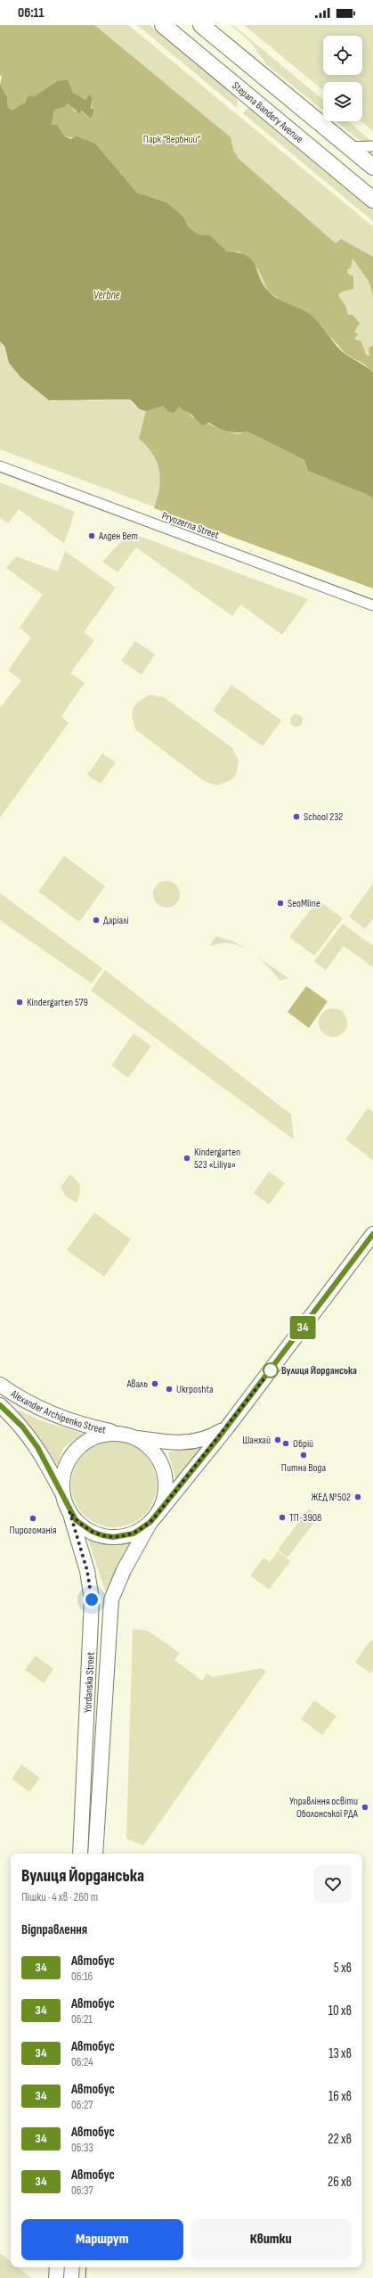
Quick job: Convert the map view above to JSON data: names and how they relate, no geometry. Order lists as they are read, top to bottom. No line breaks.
{"streets":{"main road":["Stepana Bandery Avenue","Alexander Archipenko Street","Yordanska Street"],"street":["Pryozerna Street"]},"crossings":[["Alexander Archipenko Street","Yordanska Street"]],"water":["Verbne"],"parks":["Парк \"Вербний\""],"places":["Алден Вет","School 232","SeoMline","Даріалі","Kindergarten 579","Kindergarten 523 «Liliya»","Вулиця Йорданська","Аваль","Ukrposhta","Шанхай","Обрій","Питна Вода","ЖЕД №502","ТП-3908","Пирогоманія","Управління освіти Оболонської РДА"],"lines":["bus line 34"],"page":{"status":"06:11","on_map":"34","heading":[["Вулиця Йорданська","Пішки · 4 хв · 260 m"],"Відправлення"],"list":[{"mark":"34","name":"Автобус","note":"06:16","value":"5 хв"},{"mark":"34","name":"Автобус","note":"06:21","value":"10 хв"},{"mark":"34","name":"Автобус","note":"06:24","value":"13 хв"},{"mark":"34","name":"Автобус","note":"06:27","value":"16 хв"},{"mark":"34","name":"Автобус","note":"06:33","value":"22 хв"},{"mark":"34","name":"Автобус","note":"06:37","value":"26 хв"}],"buttons":["Маршрут","Квитки"]}}
